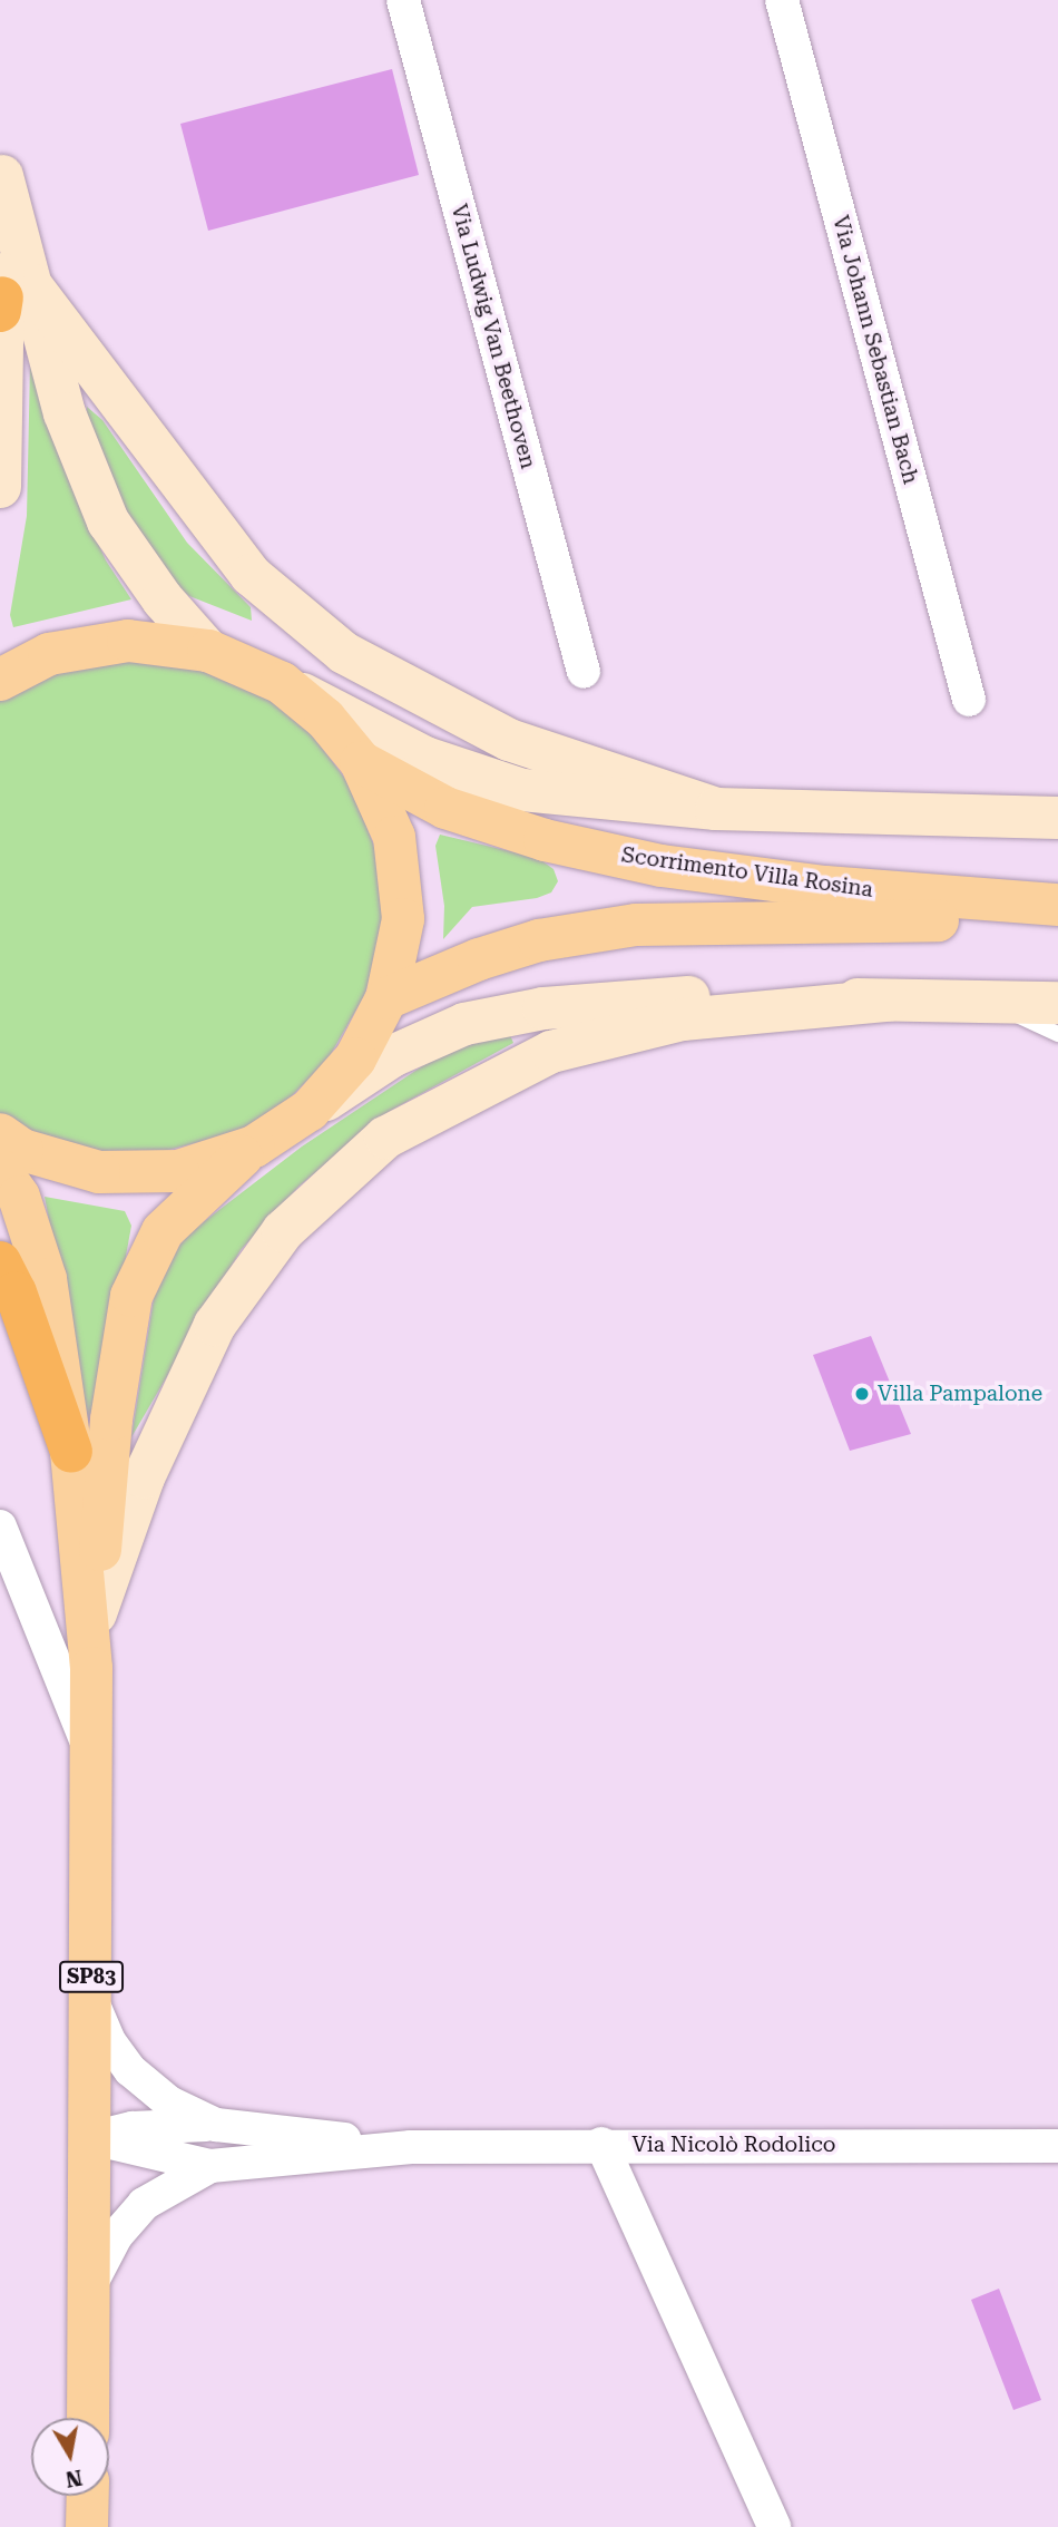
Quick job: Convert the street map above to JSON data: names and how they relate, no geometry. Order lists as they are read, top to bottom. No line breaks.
{"streets":{"main road":["Scorrimento Villa Rosina","SP83"],"street":["Via Ludwig Van Beethoven","Via Johann Sebastian Bach","Via Nicolò Rodolico"]},"crossings":[["SP83","Via Nicolò Rodolico"]],"places":["Villa Pampalone"],"north":"bottom"}
